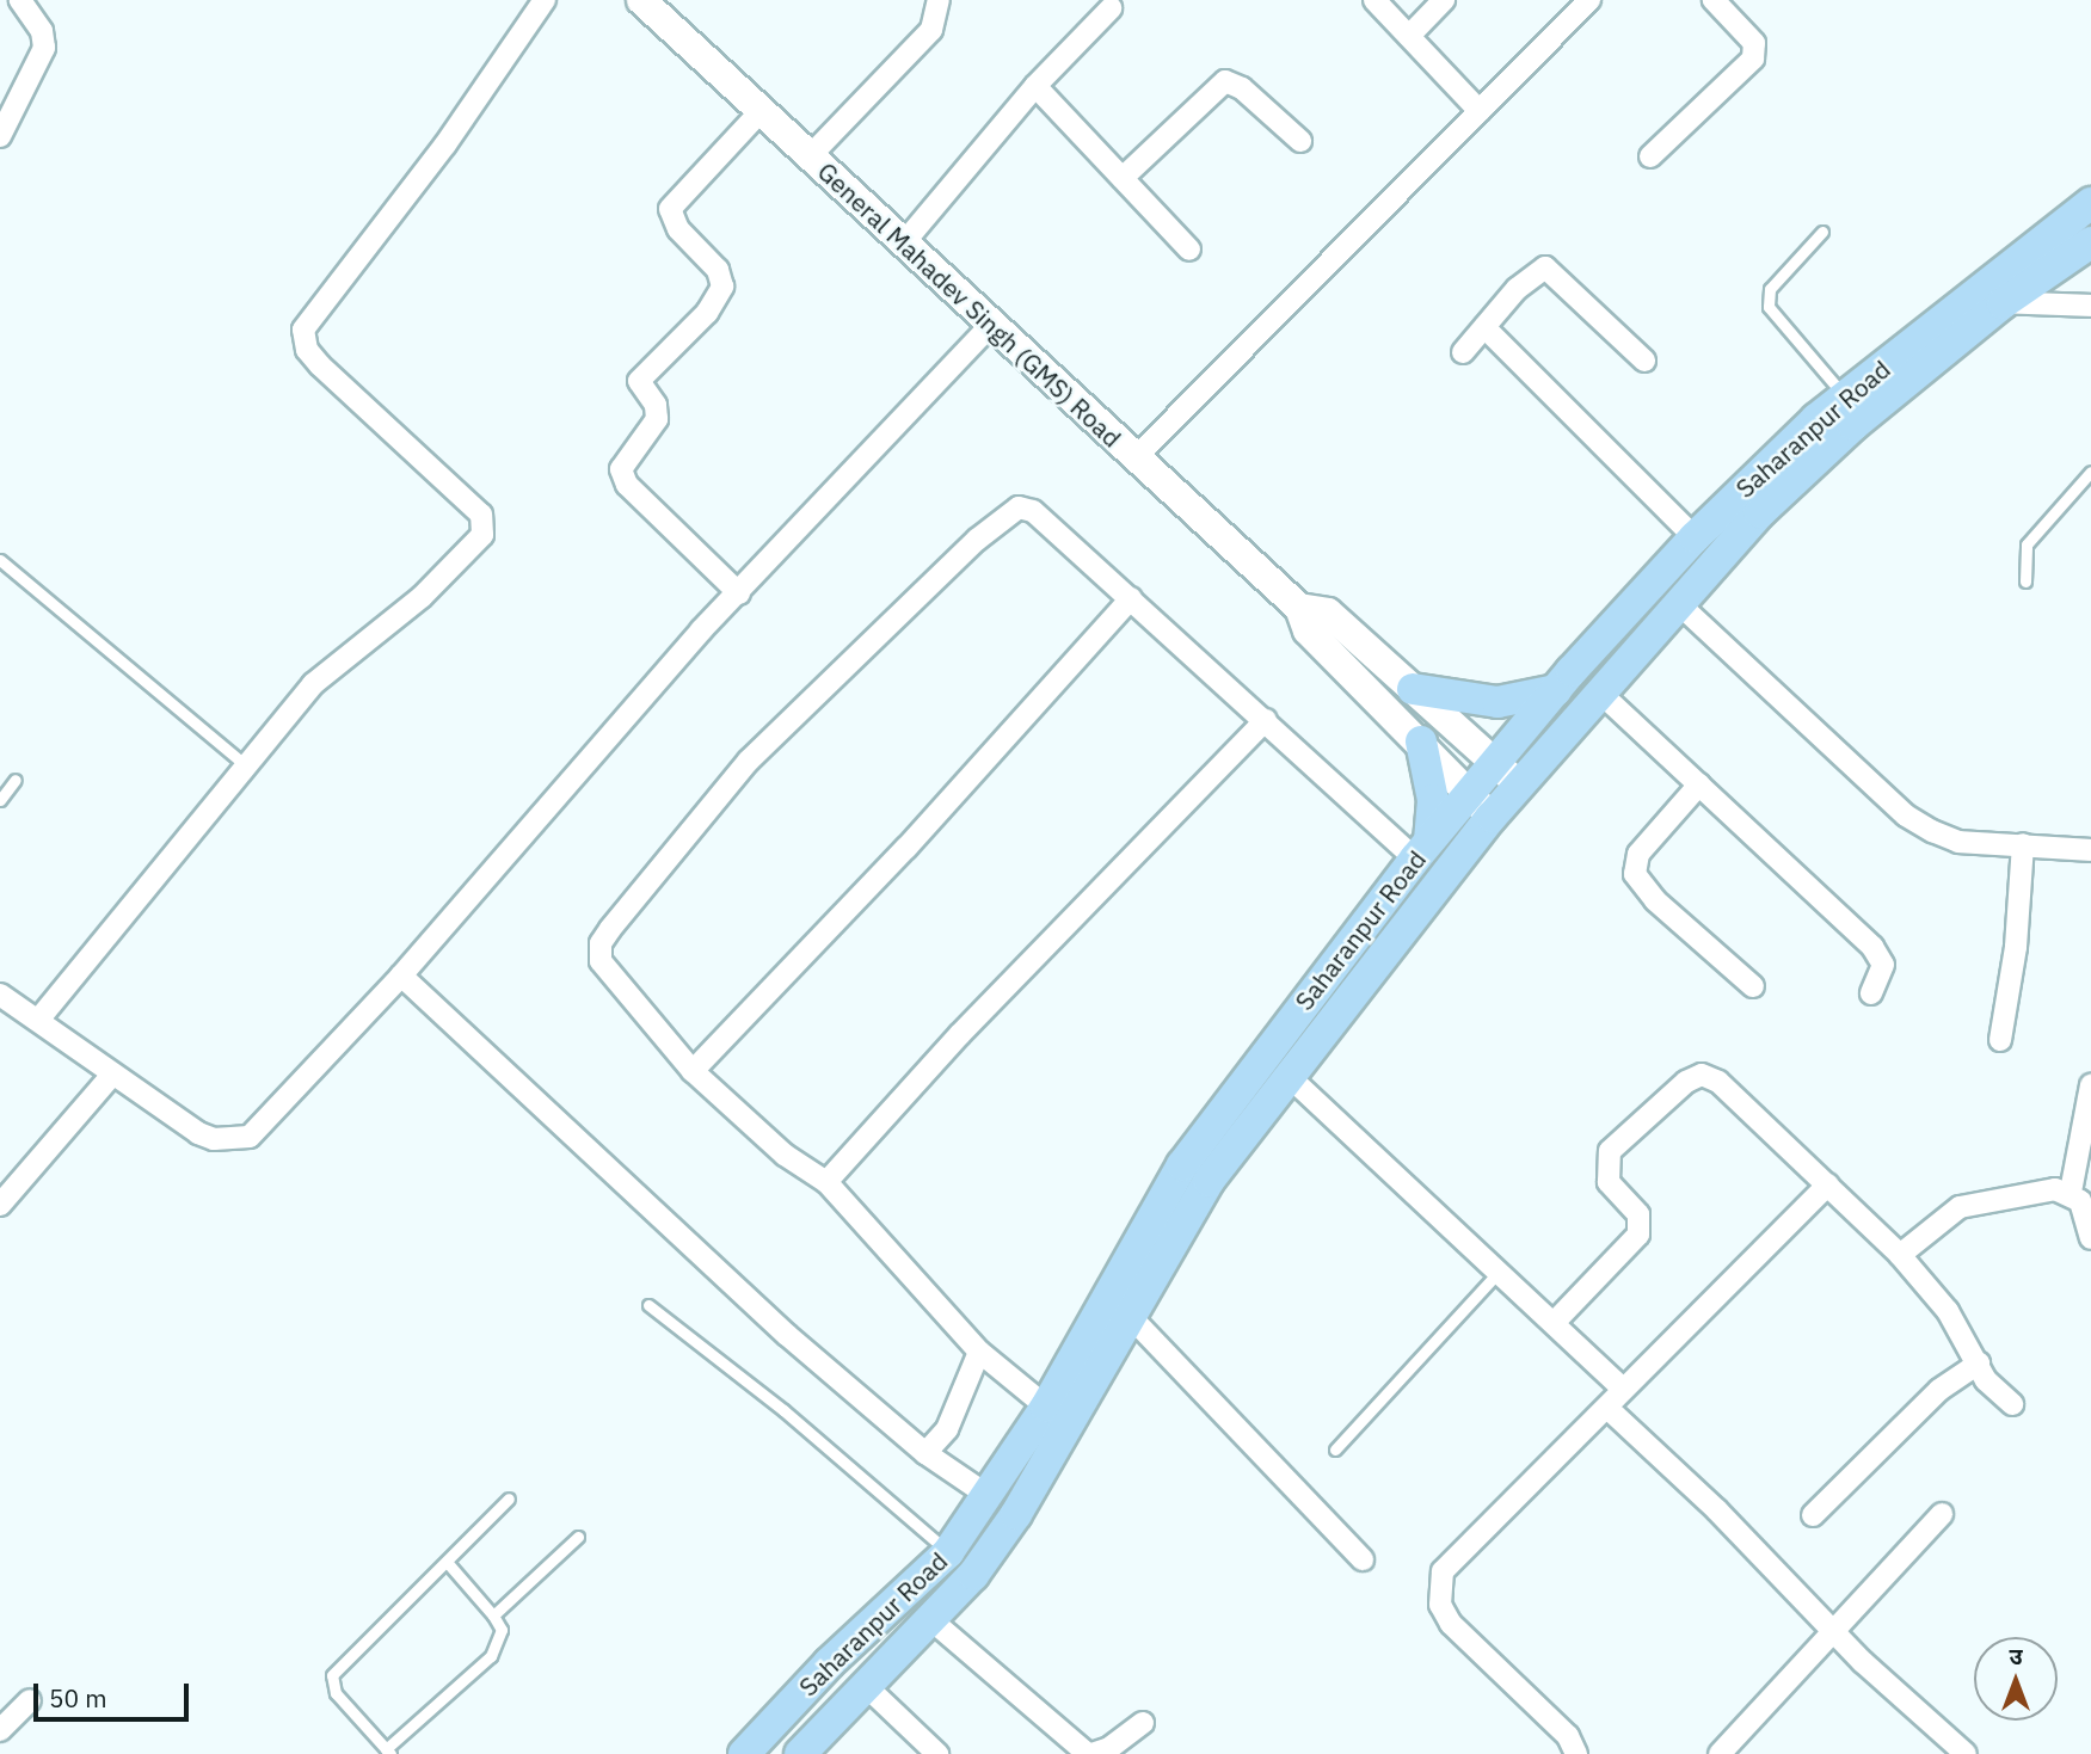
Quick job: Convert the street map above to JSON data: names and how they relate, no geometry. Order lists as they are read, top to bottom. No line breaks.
{"streets":{"main road":["Saharanpur Road"],"street":["General Mahadev Singh (GMS) Road"]},"crossings":[["General Mahadev Singh (GMS) Road","Saharanpur Road"]],"scale_bar":"50 m","north":"top"}
